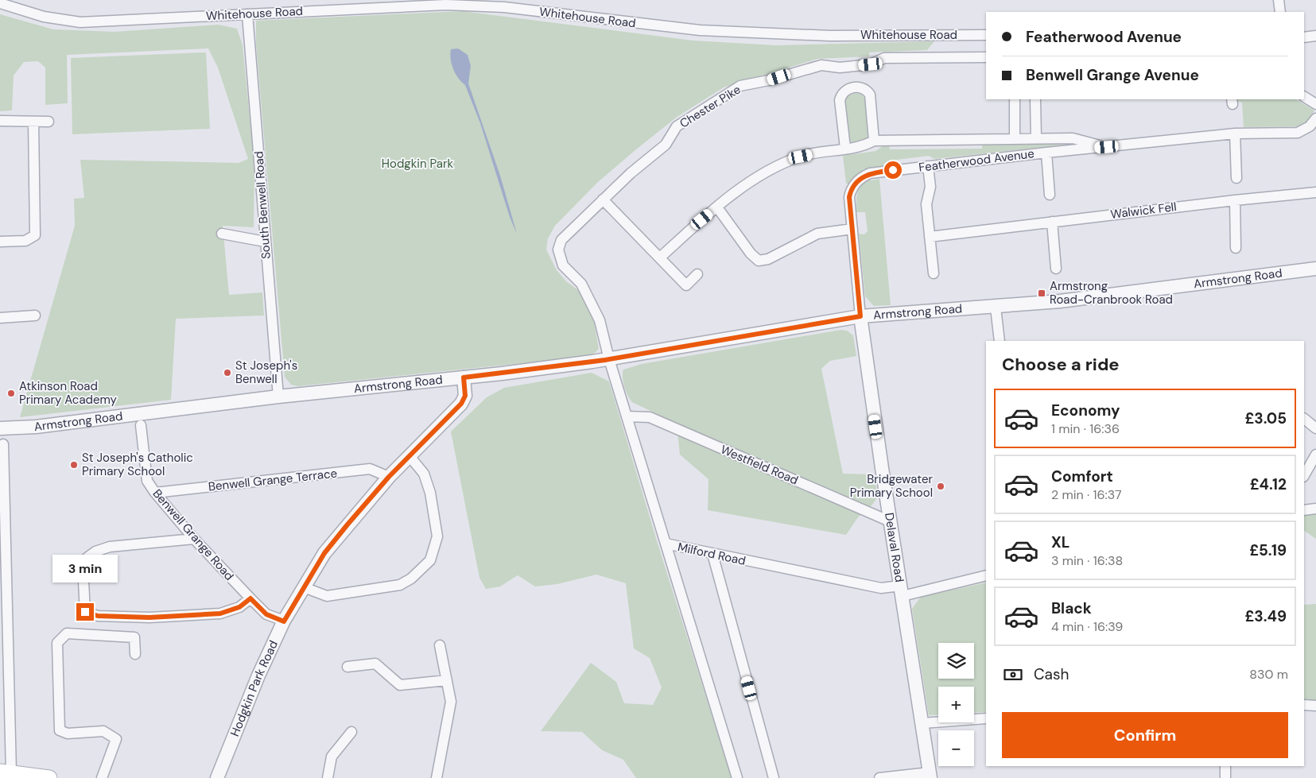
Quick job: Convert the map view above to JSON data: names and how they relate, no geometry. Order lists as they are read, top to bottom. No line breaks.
{"streets":{"street":["Whitehouse Road","Chester Pike","Featherwood Avenue","South Benwell Road","Walwick Fell","Armstrong Road","Westfield Road","Benwell Grange Terrace","Benwell Grange Road","Delaval Road","Milford Road","Hodgkin Park Road"]},"crossings":[["Whitehouse Road","South Benwell Road"],["Chester Pike","Armstrong Road"],["Chester Pike","Milford Road"],["Featherwood Avenue","Armstrong Road"],["Featherwood Avenue","Delaval Road"],["South Benwell Road","Armstrong Road"],["Armstrong Road","Delaval Road"],["Armstrong Road","Milford Road"],["Armstrong Road","Hodgkin Park Road"],["Westfield Road","Delaval Road"],["Westfield Road","Milford Road"],["Benwell Grange Terrace","Benwell Grange Road"],["Benwell Grange Terrace","Hodgkin Park Road"],["Benwell Grange Road","Hodgkin Park Road"],["Delaval Road","Milford Road"]],"parks":["Hodgkin Park"],"places":{"transit":["Armstrong Road-Cranbrook Road"],"other":["St Joseph's Benwell","Atkinson Road Primary Academy","St Joseph's Catholic Primary School","Bridgewater Primary School"]},"page":{"banner":["Featherwood Avenue","Benwell Grange Avenue"],"heading":"Choose a ride","list":[{"name":"Economy","note":"1 min · 16:36","value":"£3.05"},{"name":"Comfort","note":"2 min · 16:37","value":"£4.12"},{"name":"XL","note":"3 min · 16:38","value":"£5.19"},{"name":"Black","note":"4 min · 16:39","value":"£3.49"}],"bubble":"3 min","map_buttons":["+","−"],"pay":["Cash","830 m"],"buttons":"Confirm"}}
